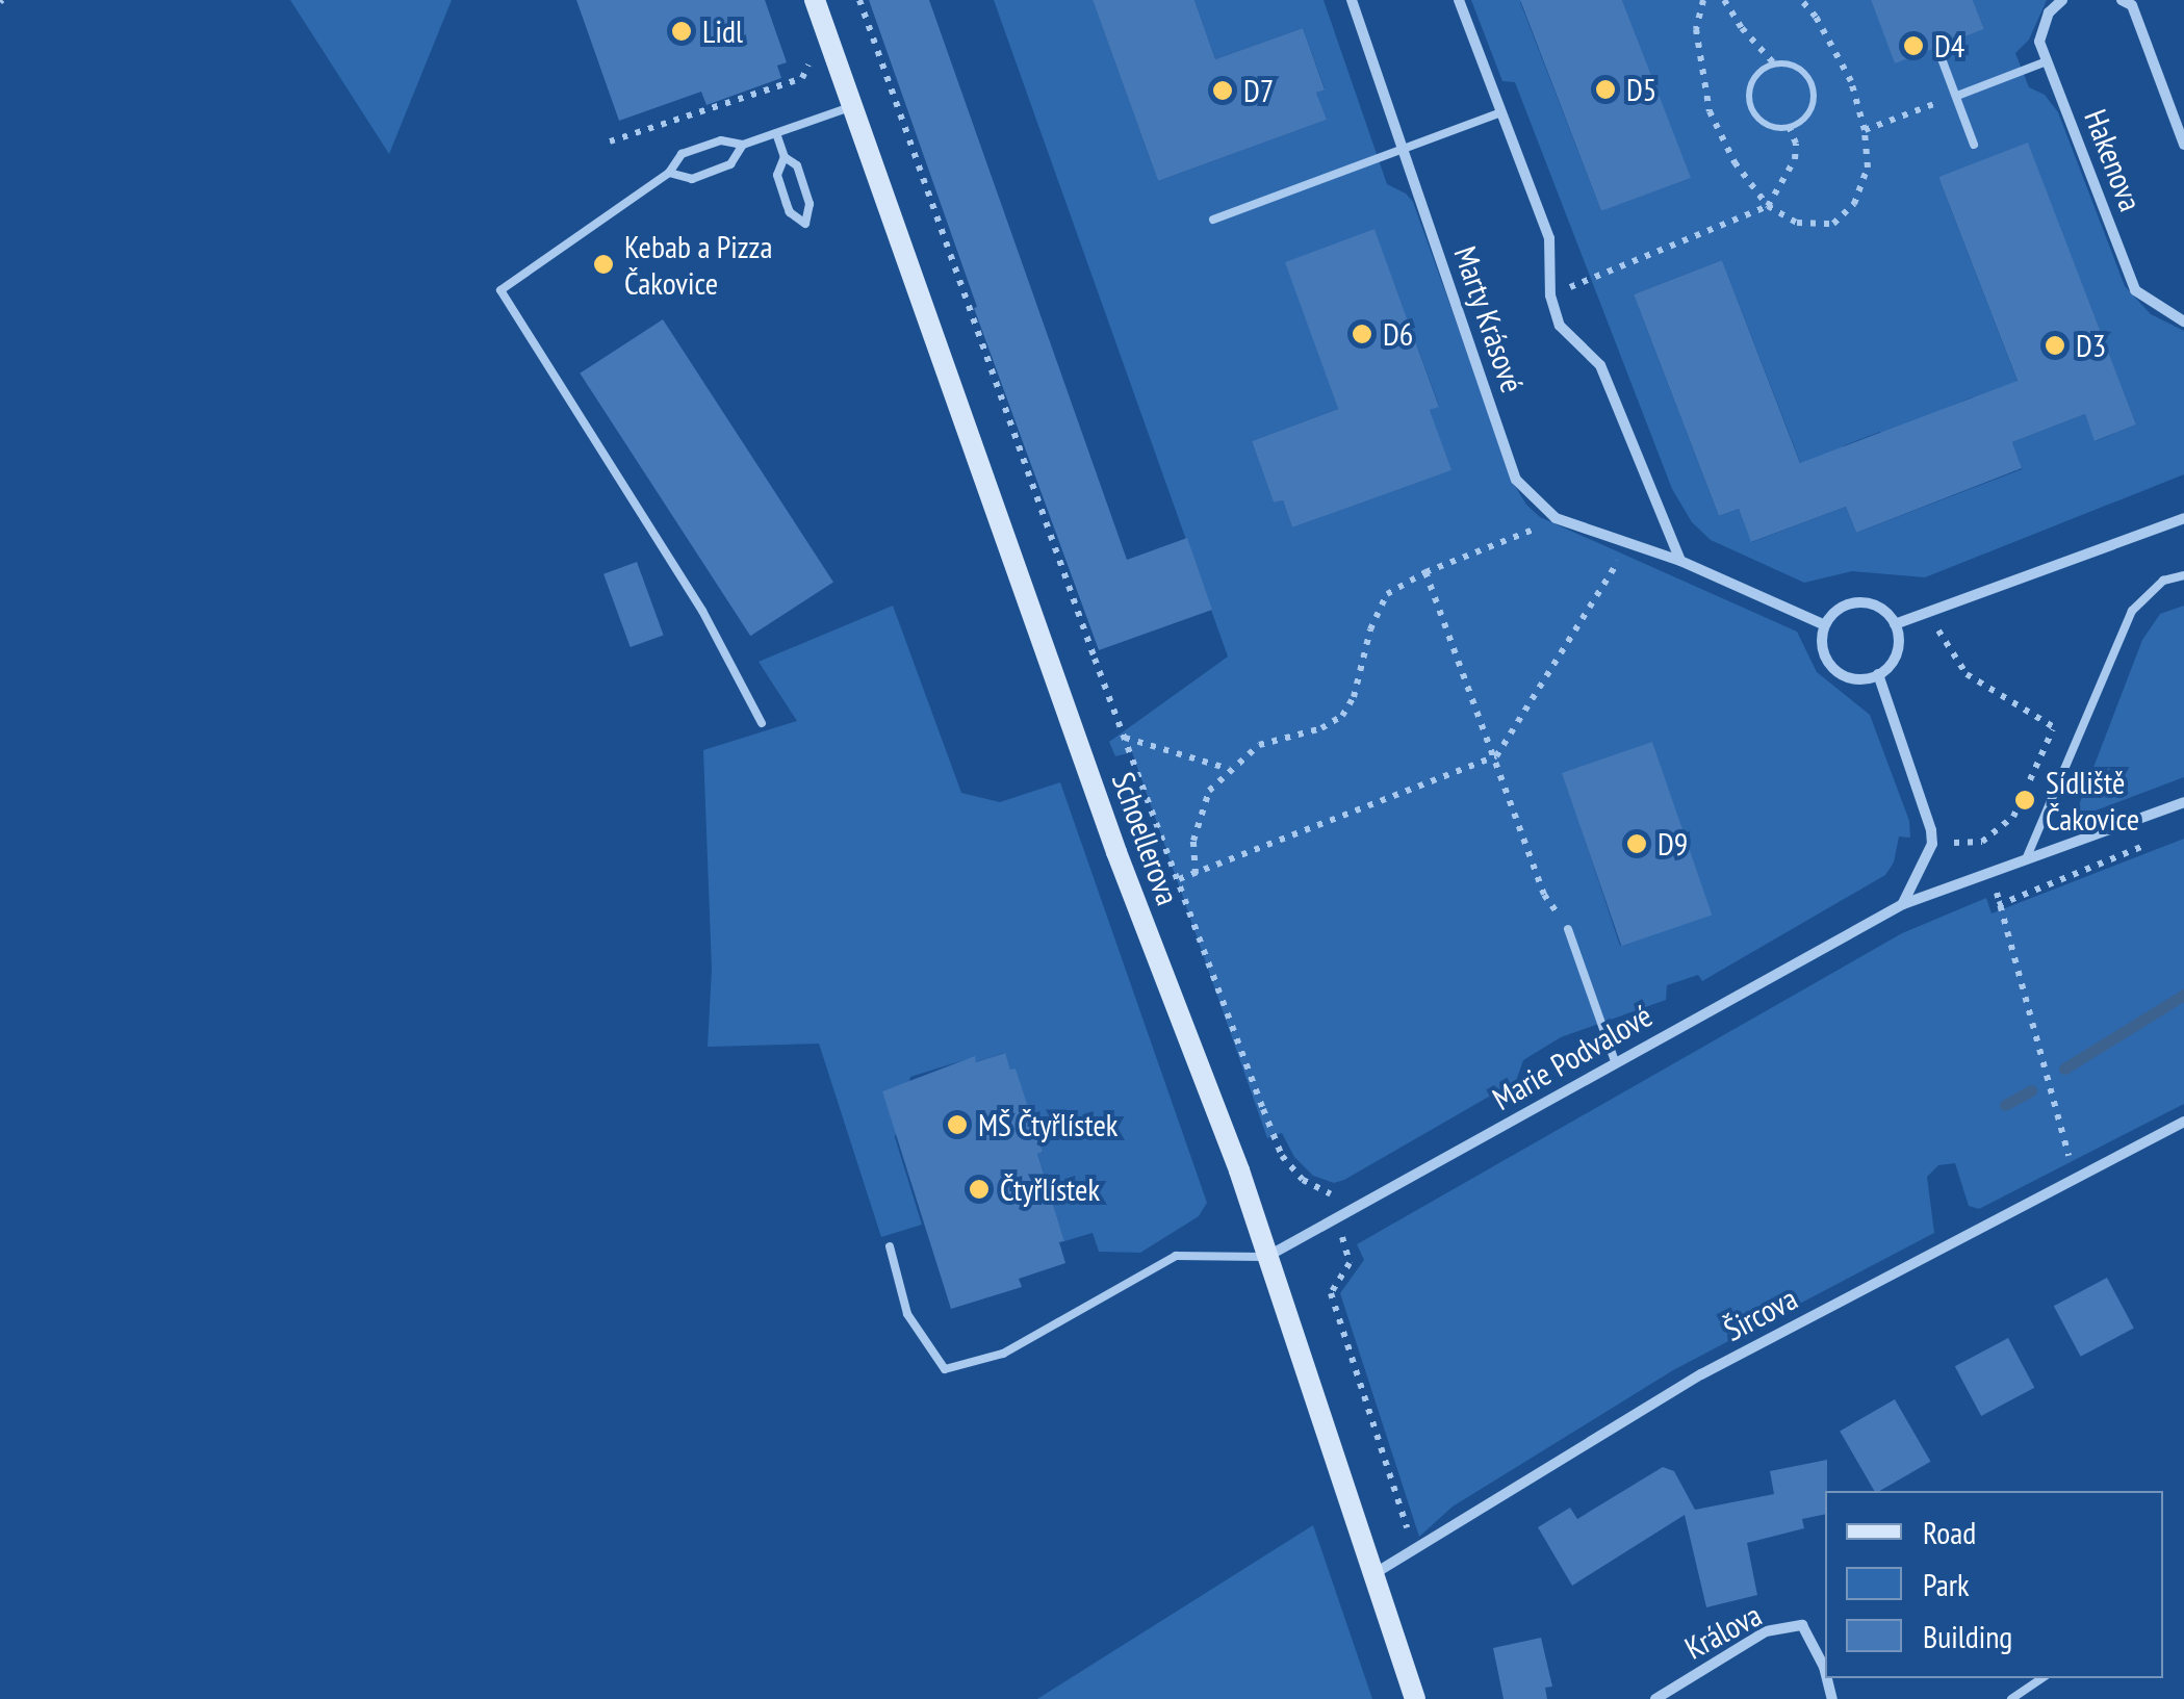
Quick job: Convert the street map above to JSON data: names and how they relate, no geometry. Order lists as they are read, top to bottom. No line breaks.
{"streets":{"street":["Hakenova","Marty Krásové","Schoellerova","Marie Podvalové","Šircova","Králova"]},"crossings":[["Schoellerova","Marie Podvalové"],["Schoellerova","Šircova"]],"places":["Lidl","D4","D5","D7","Kebab a Pizza Čakovice","D6","D3","Sídliště Čakovice","D9","MŠ Čtyřlístek","Čtyřlístek"],"legend":["Road","Park","Building"]}
